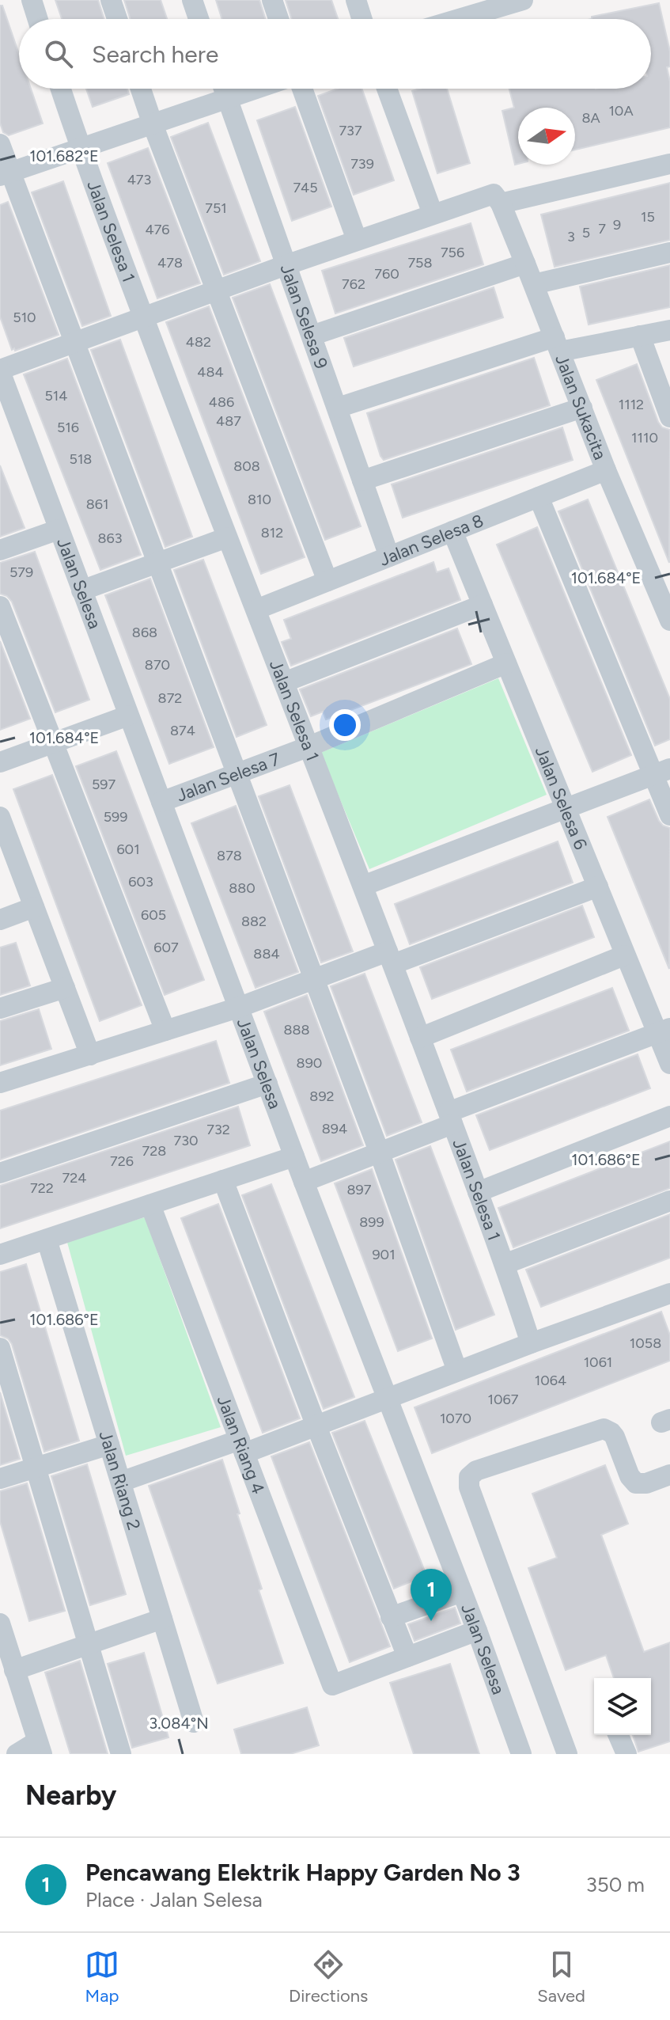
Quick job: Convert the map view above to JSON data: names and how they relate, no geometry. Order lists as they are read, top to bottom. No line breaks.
{"streets":{"street":["Jalan Selesa 1","Jalan Selesa 9","Jalan Sukacita","Jalan Selesa 8","Jalan Selesa","Jalan Selesa 7","Jalan Selesa 6","Jalan Riang 4","Jalan Riang 2"]},"crossings":[["Jalan Selesa 1","Jalan Selesa 8"],["Jalan Selesa 1","Jalan Selesa 7"],["Jalan Selesa 9","Jalan Selesa 8"],["Jalan Sukacita","Jalan Selesa 8"],["Jalan Selesa 8","Jalan Selesa 6"],["Jalan Selesa","Jalan Selesa 7"],["Jalan Selesa 7","Jalan Selesa 6"]],"house_numbers":["10A","8A","737","739","473","745","751","15","9","7","476","5","3","756","478","758","760","762","510","482","484","514","486","1112","487","516","1110","518","808","810","861","812","863","579","868","870","872","874","597","599","601","878","603","880","605","882","607","884","888","890","892","894","732","730","728","726","724","722","897","899","901","1058","1061","1064","1067","1070"],"north":"right","page":{"search":"Search here","pins":"1","heading":"Nearby","list":[{"mark":"1","name":"Pencawang Elektrik Happy Garden No 3","note":"Place · Jalan Selesa","value":"350 m"}],"nav":["Map","Directions","Saved"]},"coordinates":["101.682°E","101.684°E","101.686°E","3.084°N"]}
